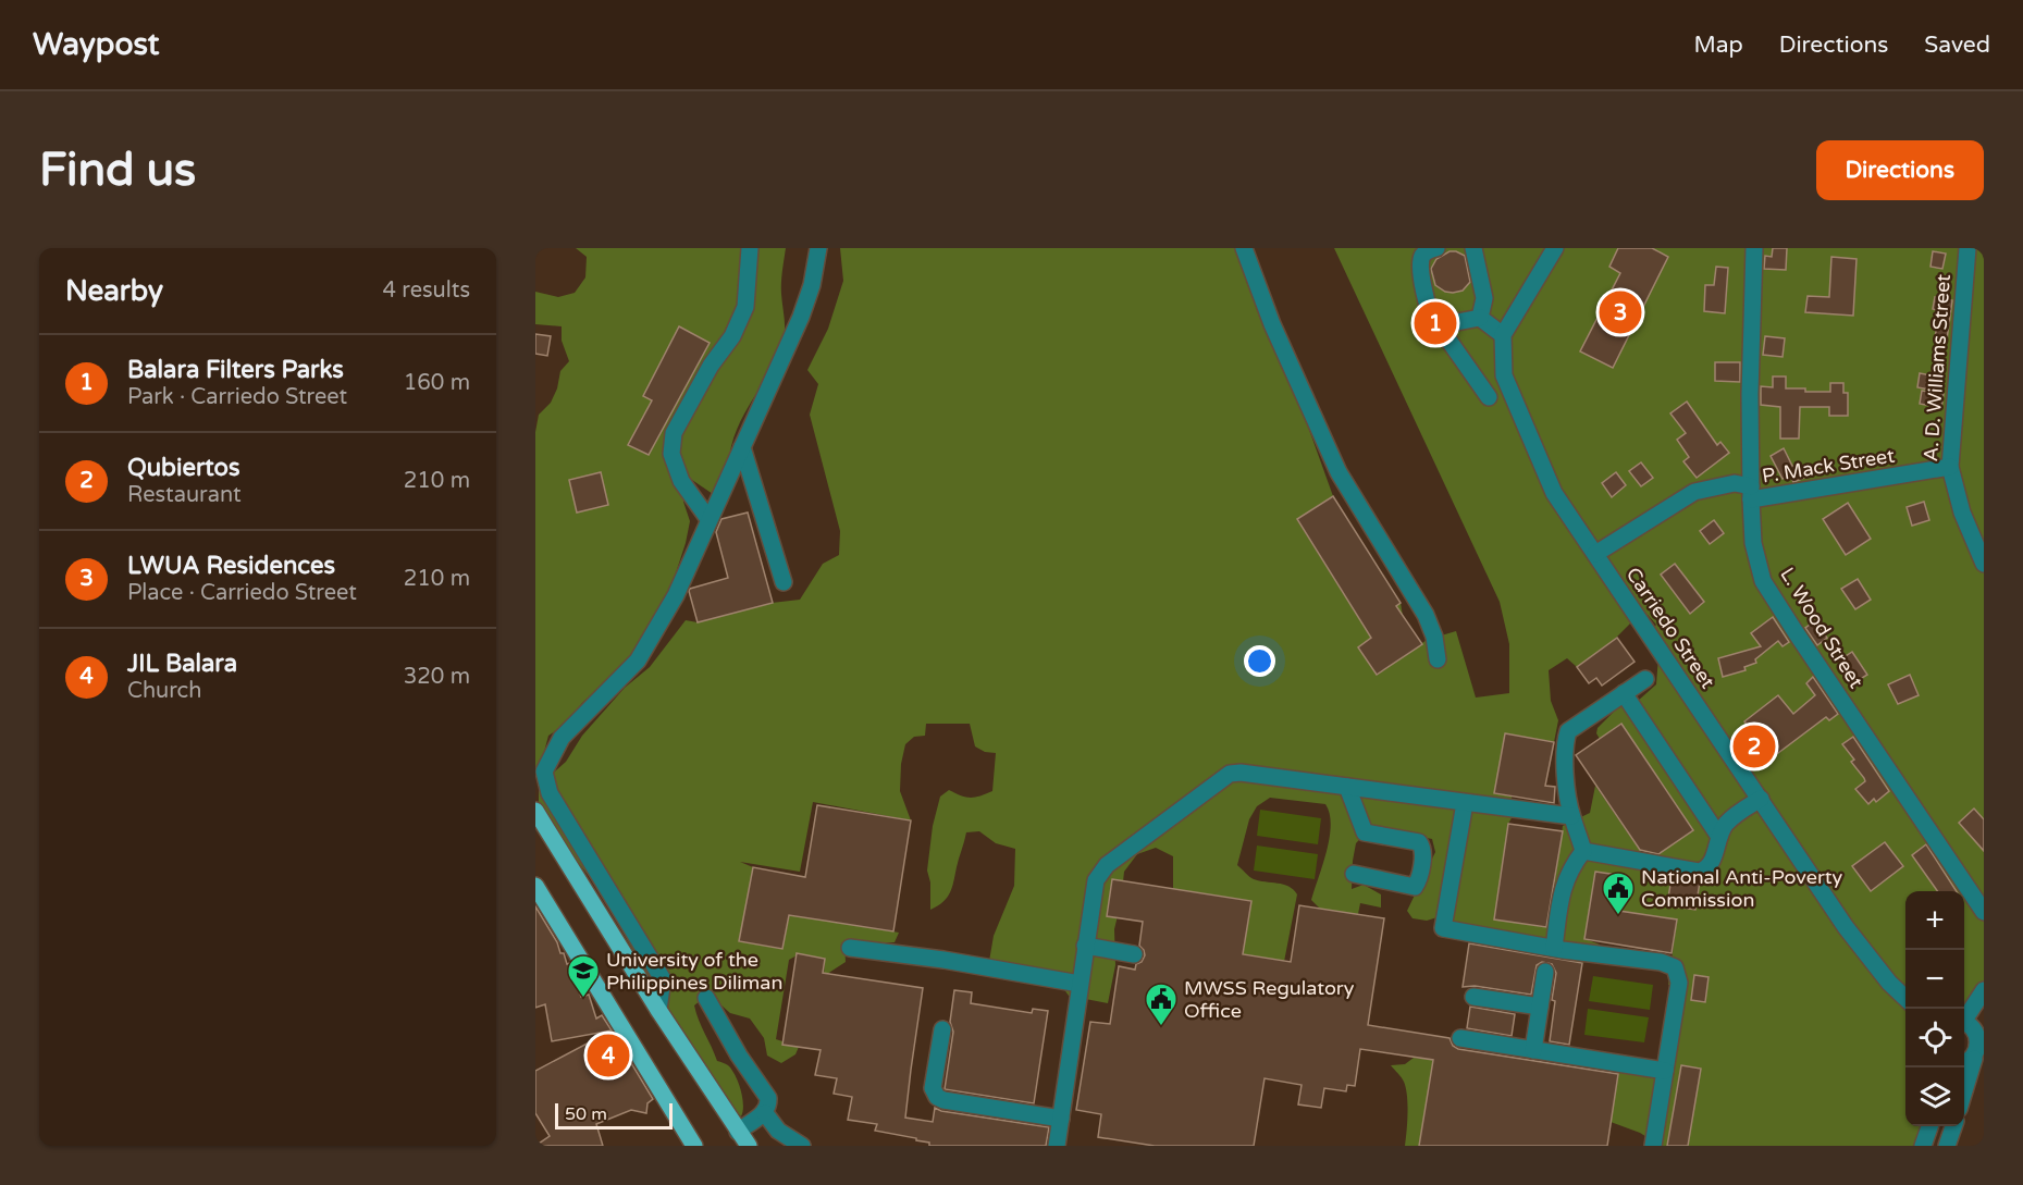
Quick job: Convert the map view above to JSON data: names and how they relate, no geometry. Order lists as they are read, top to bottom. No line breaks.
{"streets":{"street":["A. D. Williams Street","P. Mack Street","Carriedo Street","L. Wood Street"]},"crossings":[["A. D. Williams Street","P. Mack Street"],["P. Mack Street","Carriedo Street"],["P. Mack Street","L. Wood Street"]],"places":{"public building":["National Anti-Poverty Commission","MWSS Regulatory Office"],"school or university":["University of the Philippines Diliman"]},"scale_bar":"50 m","page":{"header":"Waypost","nav":["Map","Directions","Saved"],"buttons":"Directions","title":"Find us","heading":["Nearby","4 results"],"pins":["3","1","2","4"],"list":[{"mark":"1","name":"Balara Filters Parks","note":"Park · Carriedo Street","value":"160 m"},{"mark":"2","name":"Qubiertos","note":"Restaurant","value":"210 m"},{"mark":"3","name":"LWUA Residences","note":"Place · Carriedo Street","value":"210 m"},{"mark":"4","name":"JIL Balara","note":"Church","value":"320 m"}],"map_buttons":["+","−"],"scale":"50 m"}}
